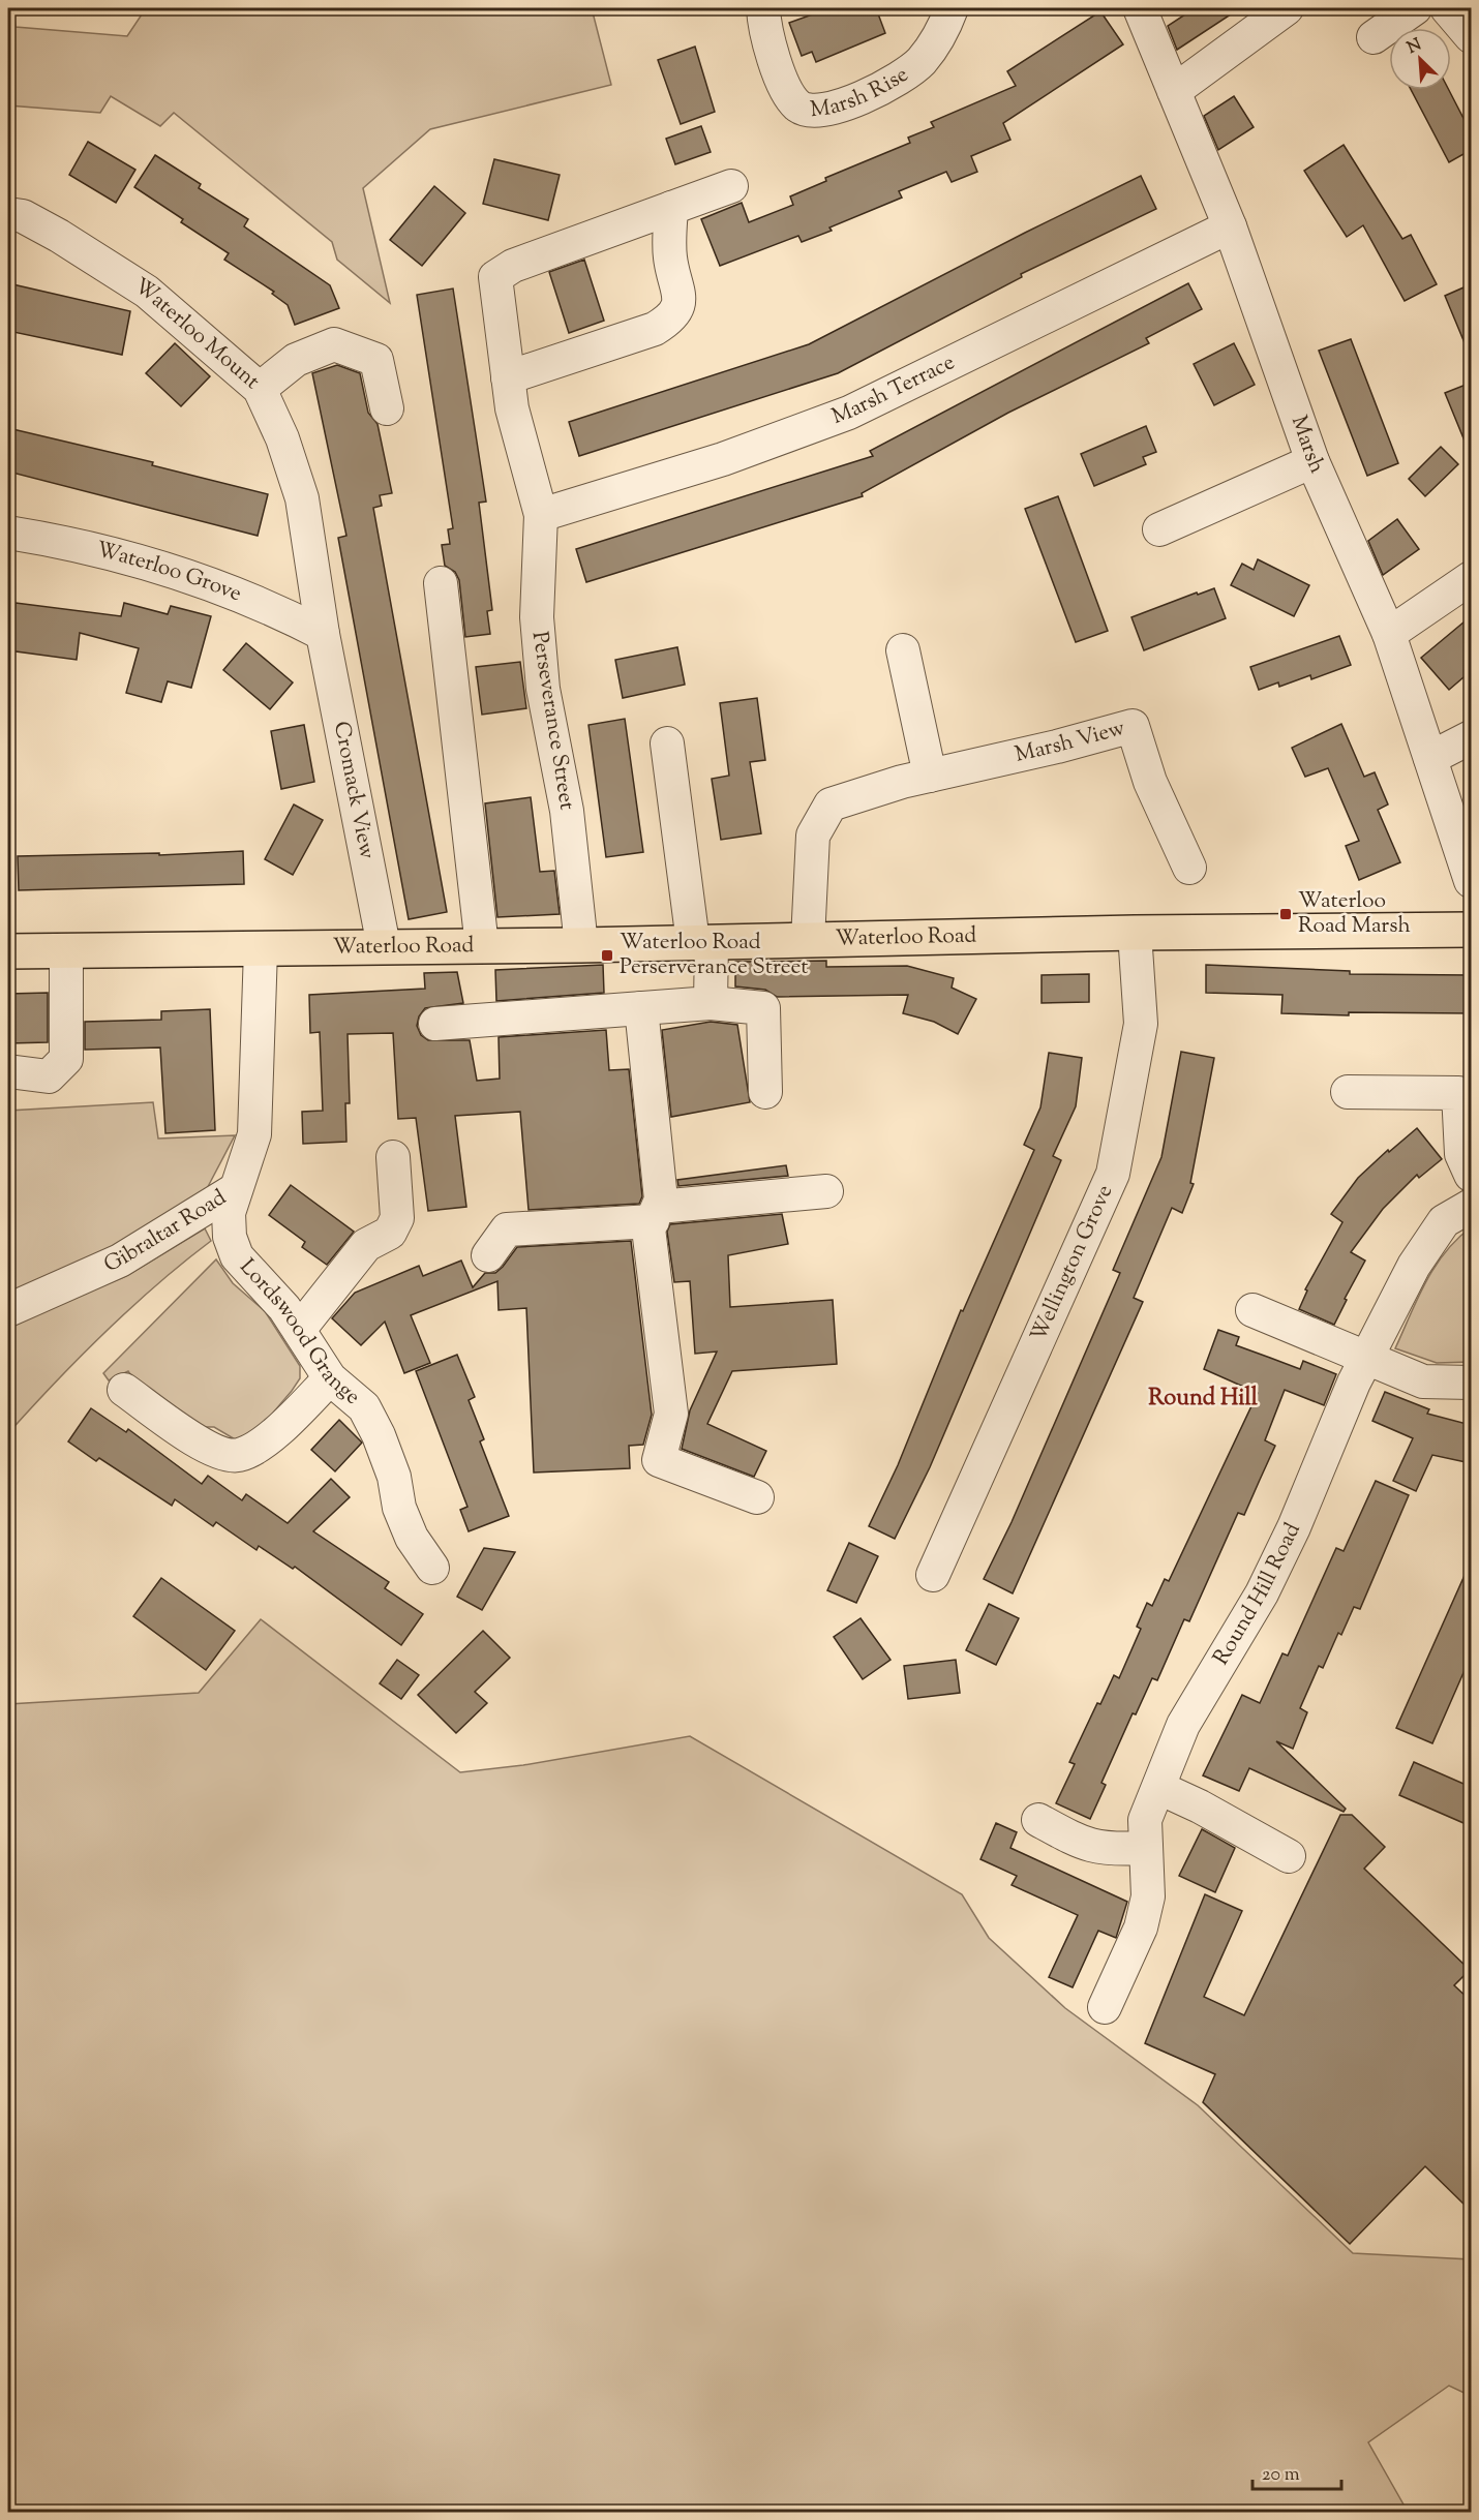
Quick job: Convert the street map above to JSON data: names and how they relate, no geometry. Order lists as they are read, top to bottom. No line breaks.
{"streets":{"main road":["Waterloo Road"],"street":["Marsh Rise","Waterloo Mount","Marsh Terrace","Marsh","Waterloo Grove","Perseverance Street","Marsh View","Cromack View","Gibraltar Road","Wellington Grove","Lordswood Grange","Round Hill Road"]},"crossings":[["Waterloo Mount","Waterloo Grove"],["Waterloo Mount","Cromack View"],["Marsh Terrace","Marsh"],["Marsh Terrace","Perseverance Street"],["Waterloo Grove","Cromack View"],["Perseverance Street","Waterloo Road"],["Marsh View","Waterloo Road"],["Cromack View","Waterloo Road"],["Waterloo Road","Gibraltar Road"],["Waterloo Road","Wellington Grove"],["Gibraltar Road","Lordswood Grange"]],"districts":["Round Hill"],"places":{"transit":["Waterloo Road Marsh","Waterloo Road Perserverance Street"]},"scale_bar":"20 m","north":"top left"}
